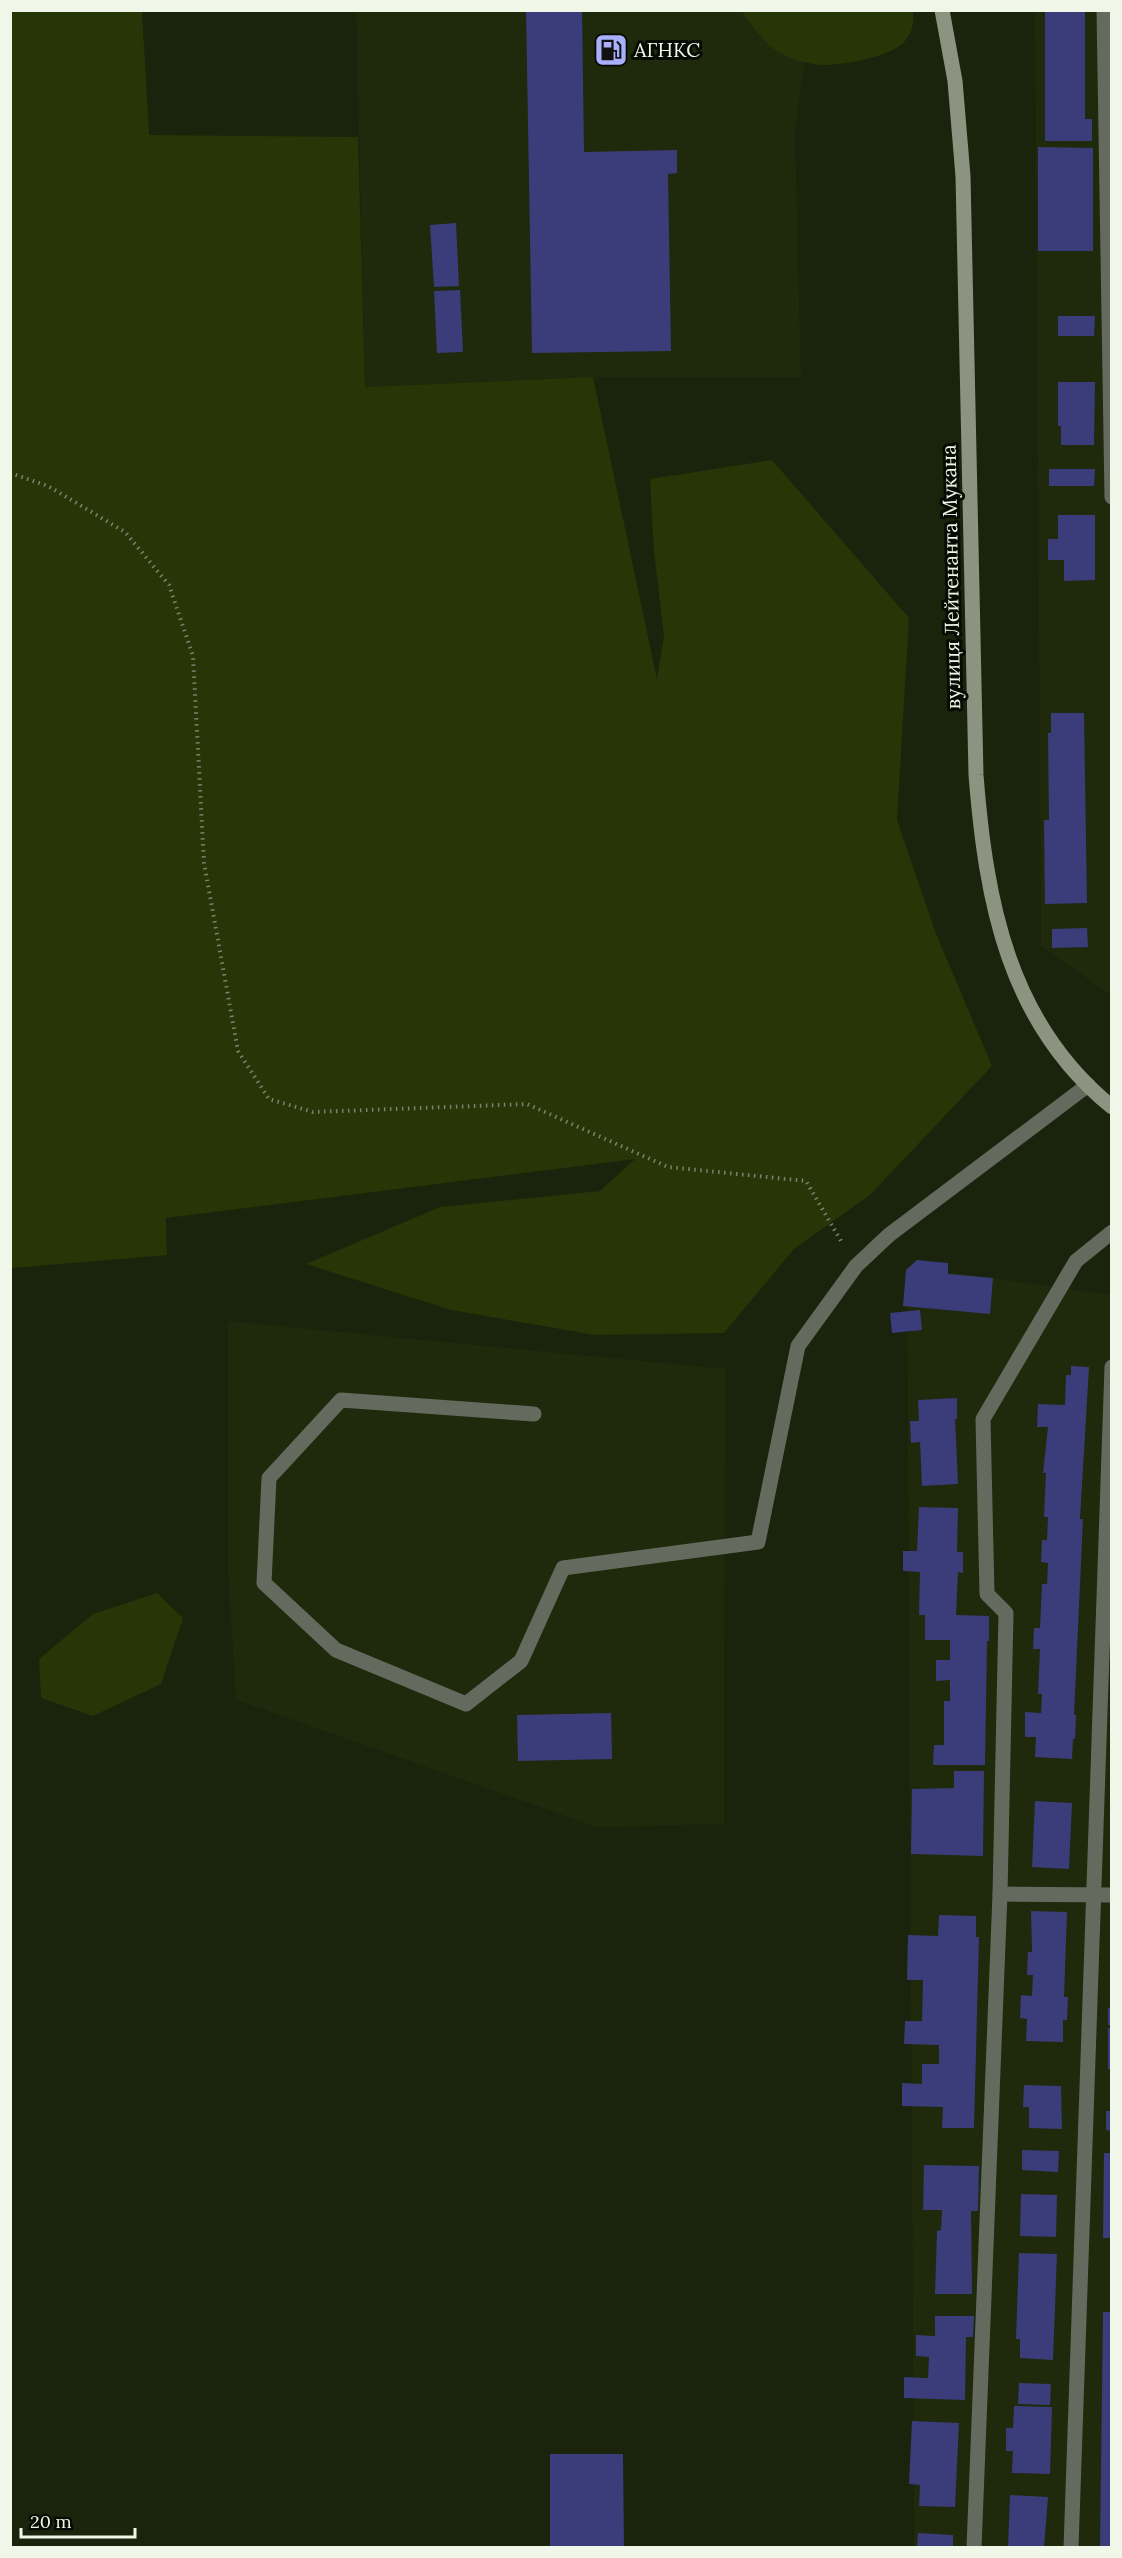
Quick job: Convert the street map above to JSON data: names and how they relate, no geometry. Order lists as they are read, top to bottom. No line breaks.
{"streets":{"main road":["вулиця Лейтенанта Мукана"]},"places":{"fuel station":["АГНКС"]},"scale_bar":"20 m"}
